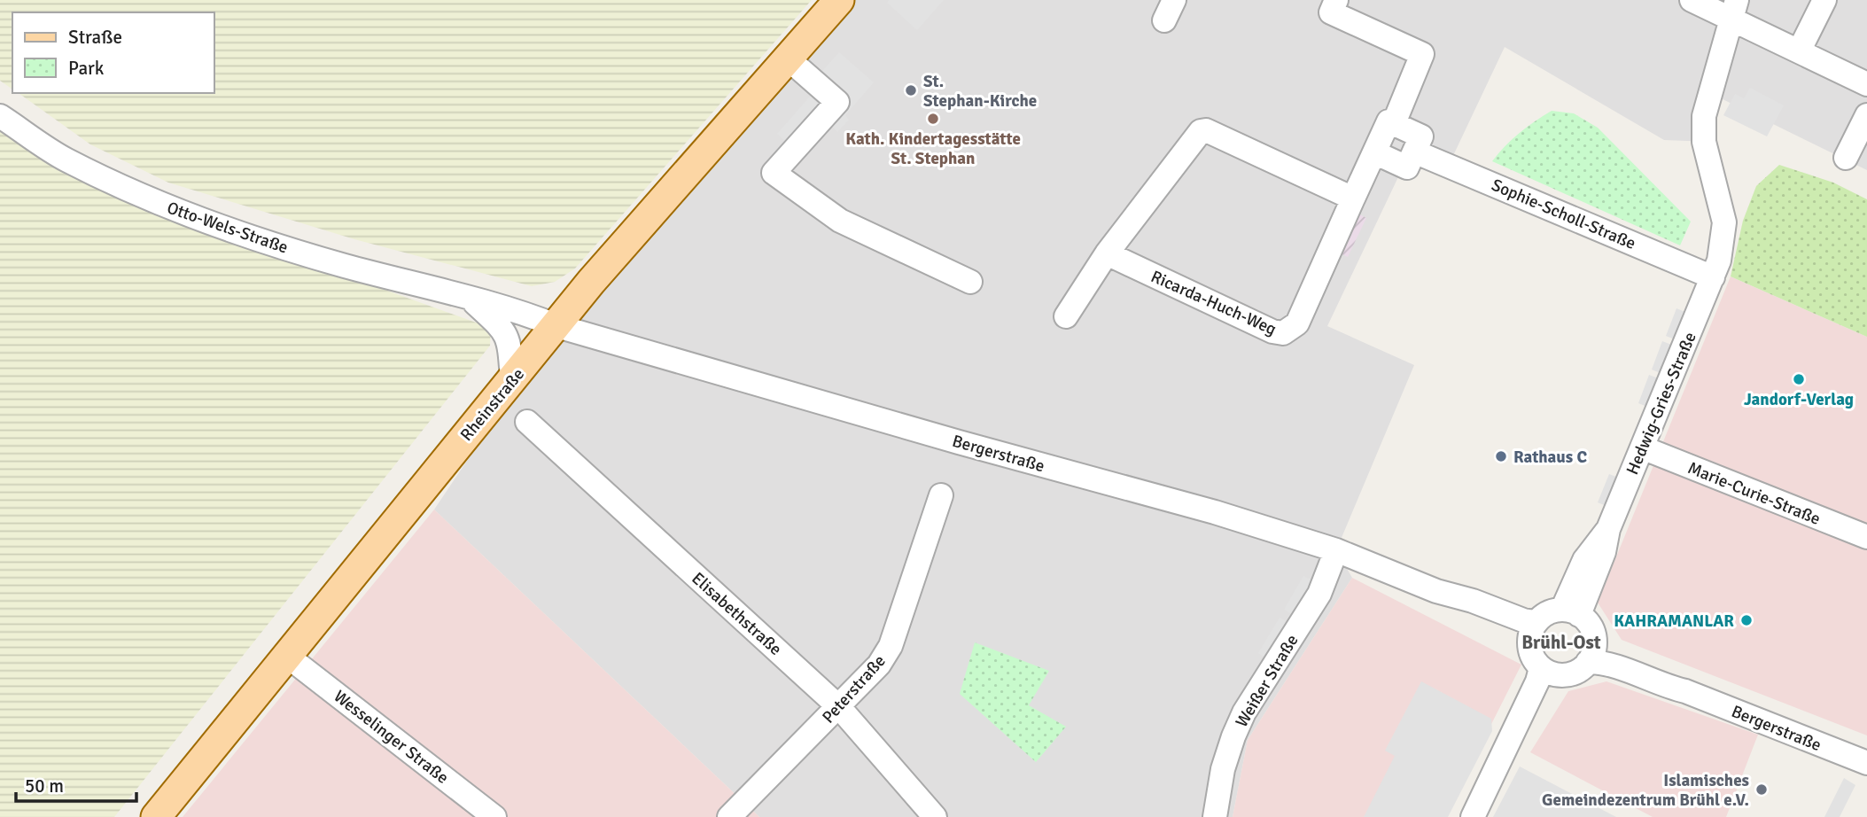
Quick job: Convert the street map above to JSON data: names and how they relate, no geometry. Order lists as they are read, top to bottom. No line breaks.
{"streets":{"main road":["Rheinstraße"],"street":["Sophie-Scholl-Straße","Otto-Wels-Straße","Ricarda-Huch-Weg","Hedwig-Gries-Straße","Bergerstraße","Marie-Curie-Straße","Elisabethstraße","Weißer Straße","Peterstraße","Wesselinger Straße"]},"crossings":[["Sophie-Scholl-Straße","Hedwig-Gries-Straße"],["Otto-Wels-Straße","Rheinstraße"],["Otto-Wels-Straße","Bergerstraße"],["Hedwig-Gries-Straße","Bergerstraße"],["Hedwig-Gries-Straße","Marie-Curie-Straße"],["Rheinstraße","Bergerstraße"],["Rheinstraße","Wesselinger Straße"],["Bergerstraße","Weißer Straße"],["Elisabethstraße","Peterstraße"]],"districts":["Brühl-Ost"],"places":["St. Stephan-Kirche","Kath. Kindertagesstätte St. Stephan","Jandorf-Verlag","Rathaus C","KAHRAMANLAR","Islamisches Gemeindezentrum Brühl e.V."],"legend":["Straße","Park"],"scale_bar":"50 m"}
